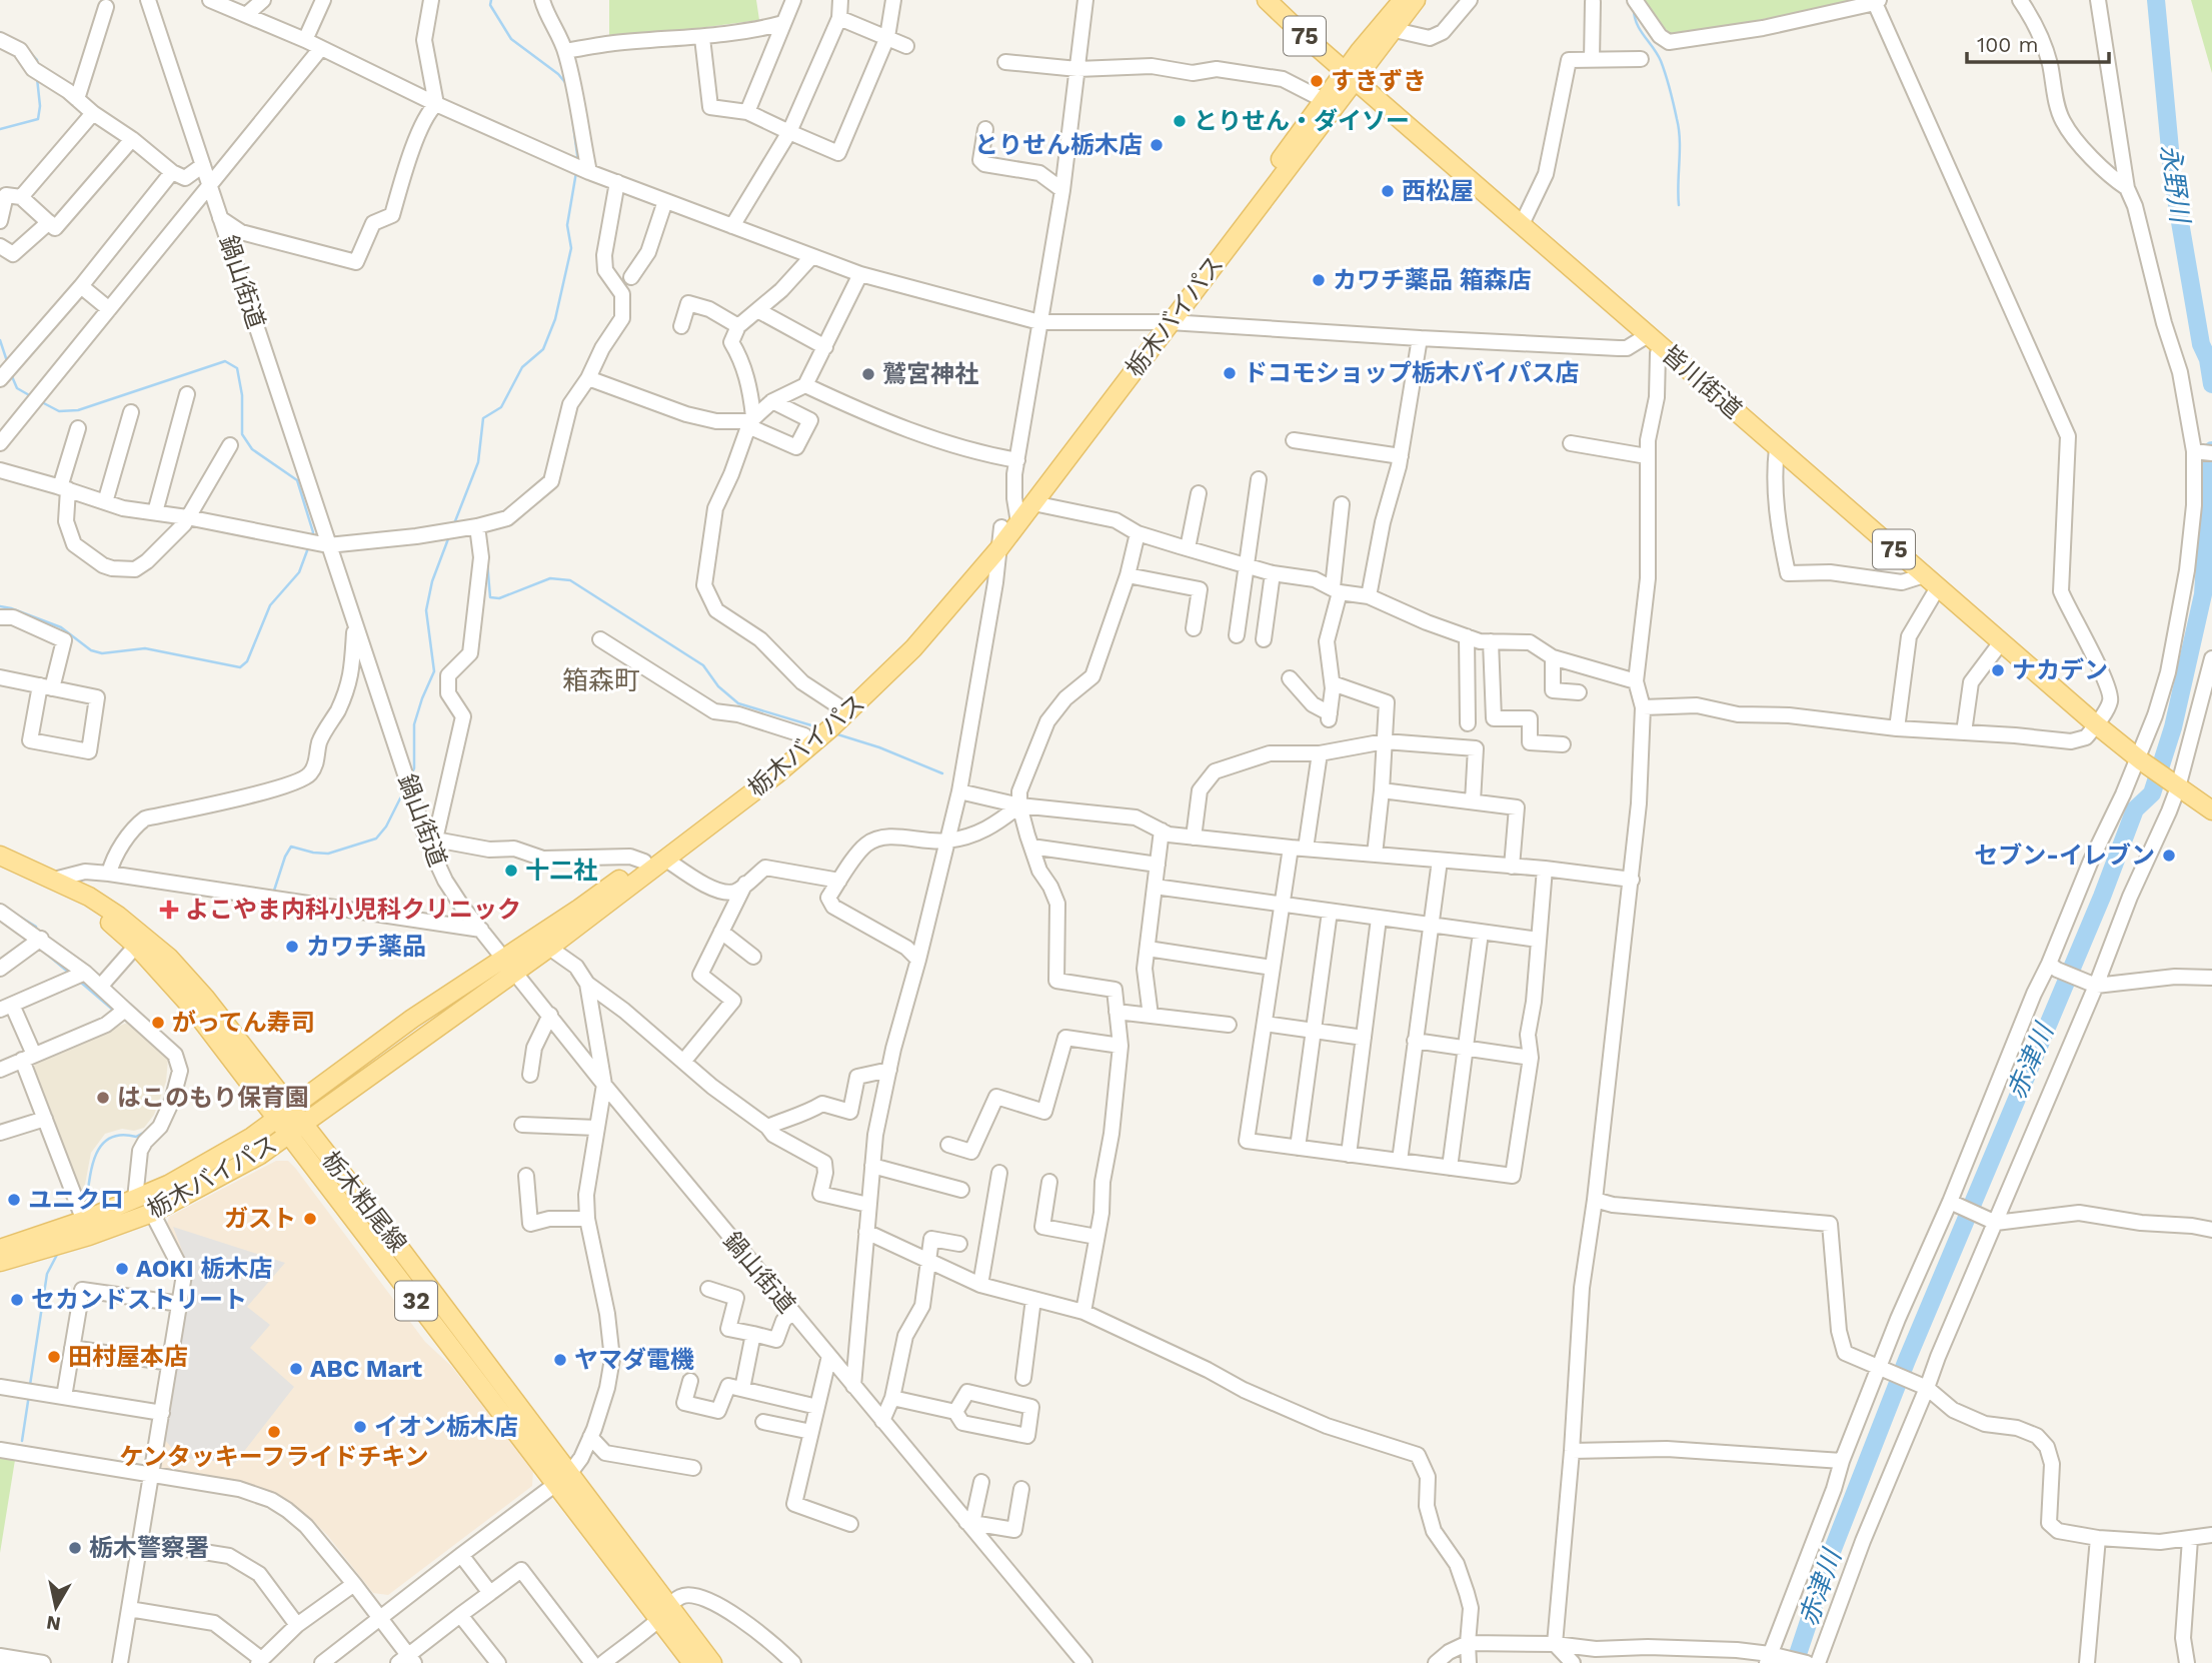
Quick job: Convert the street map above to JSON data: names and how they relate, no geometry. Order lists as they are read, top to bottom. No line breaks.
{"streets":{"main road":["75","栃木バイパス","皆川街道","栃木粕尾線","32"],"street":["鍋山街道"]},"crossings":[["75","皆川街道"],["鍋山街道","栃木バイパス"],["栃木バイパス","皆川街道"],["栃木バイパス","栃木粕尾線"]],"districts":["箱森町"],"water":["永野川","赤津川"],"places":{"other":["すきずき","とりせん・ダイソー","とりせん栃木店","西松屋","カワチ薬品 箱森店","ドコモショップ栃木バイパス店","鷲宮神社","ナカデン","セブン-イレブン","十二社","カワチ薬品","がってん寿司","はこのもり保育園","ユニクロ","ガスト","AOKI 栃木店","セカンドストリート","田村屋本店","ヤマダ電機","ABC Mart","イオン栃木店","ケンタッキーフライドチキン","栃木警察署"],"health":["よこやま内科小児科クリニック"]},"scale_bar":"100 m","north":"bottom"}
